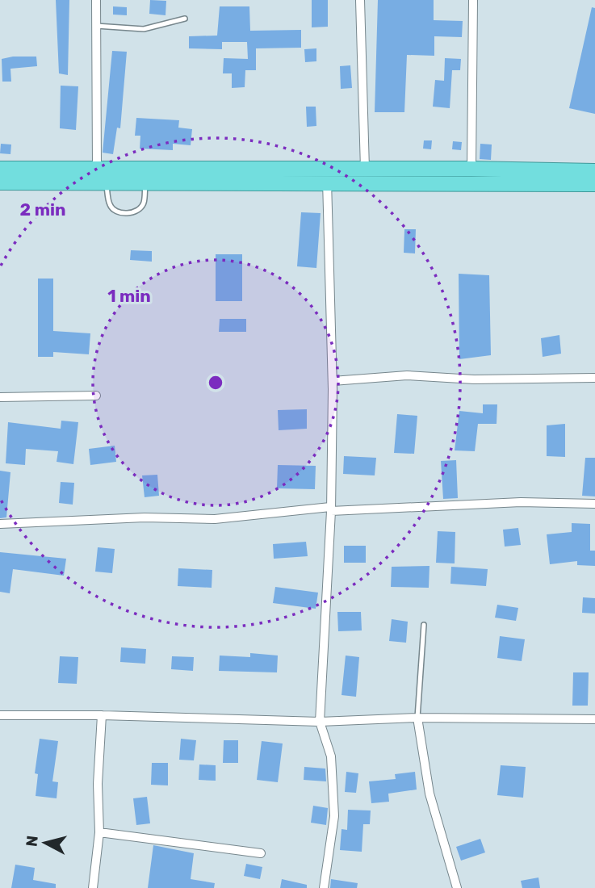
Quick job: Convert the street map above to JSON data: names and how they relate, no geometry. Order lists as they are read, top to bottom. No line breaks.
{"north":"left","rings":["2 min","1 min"]}
